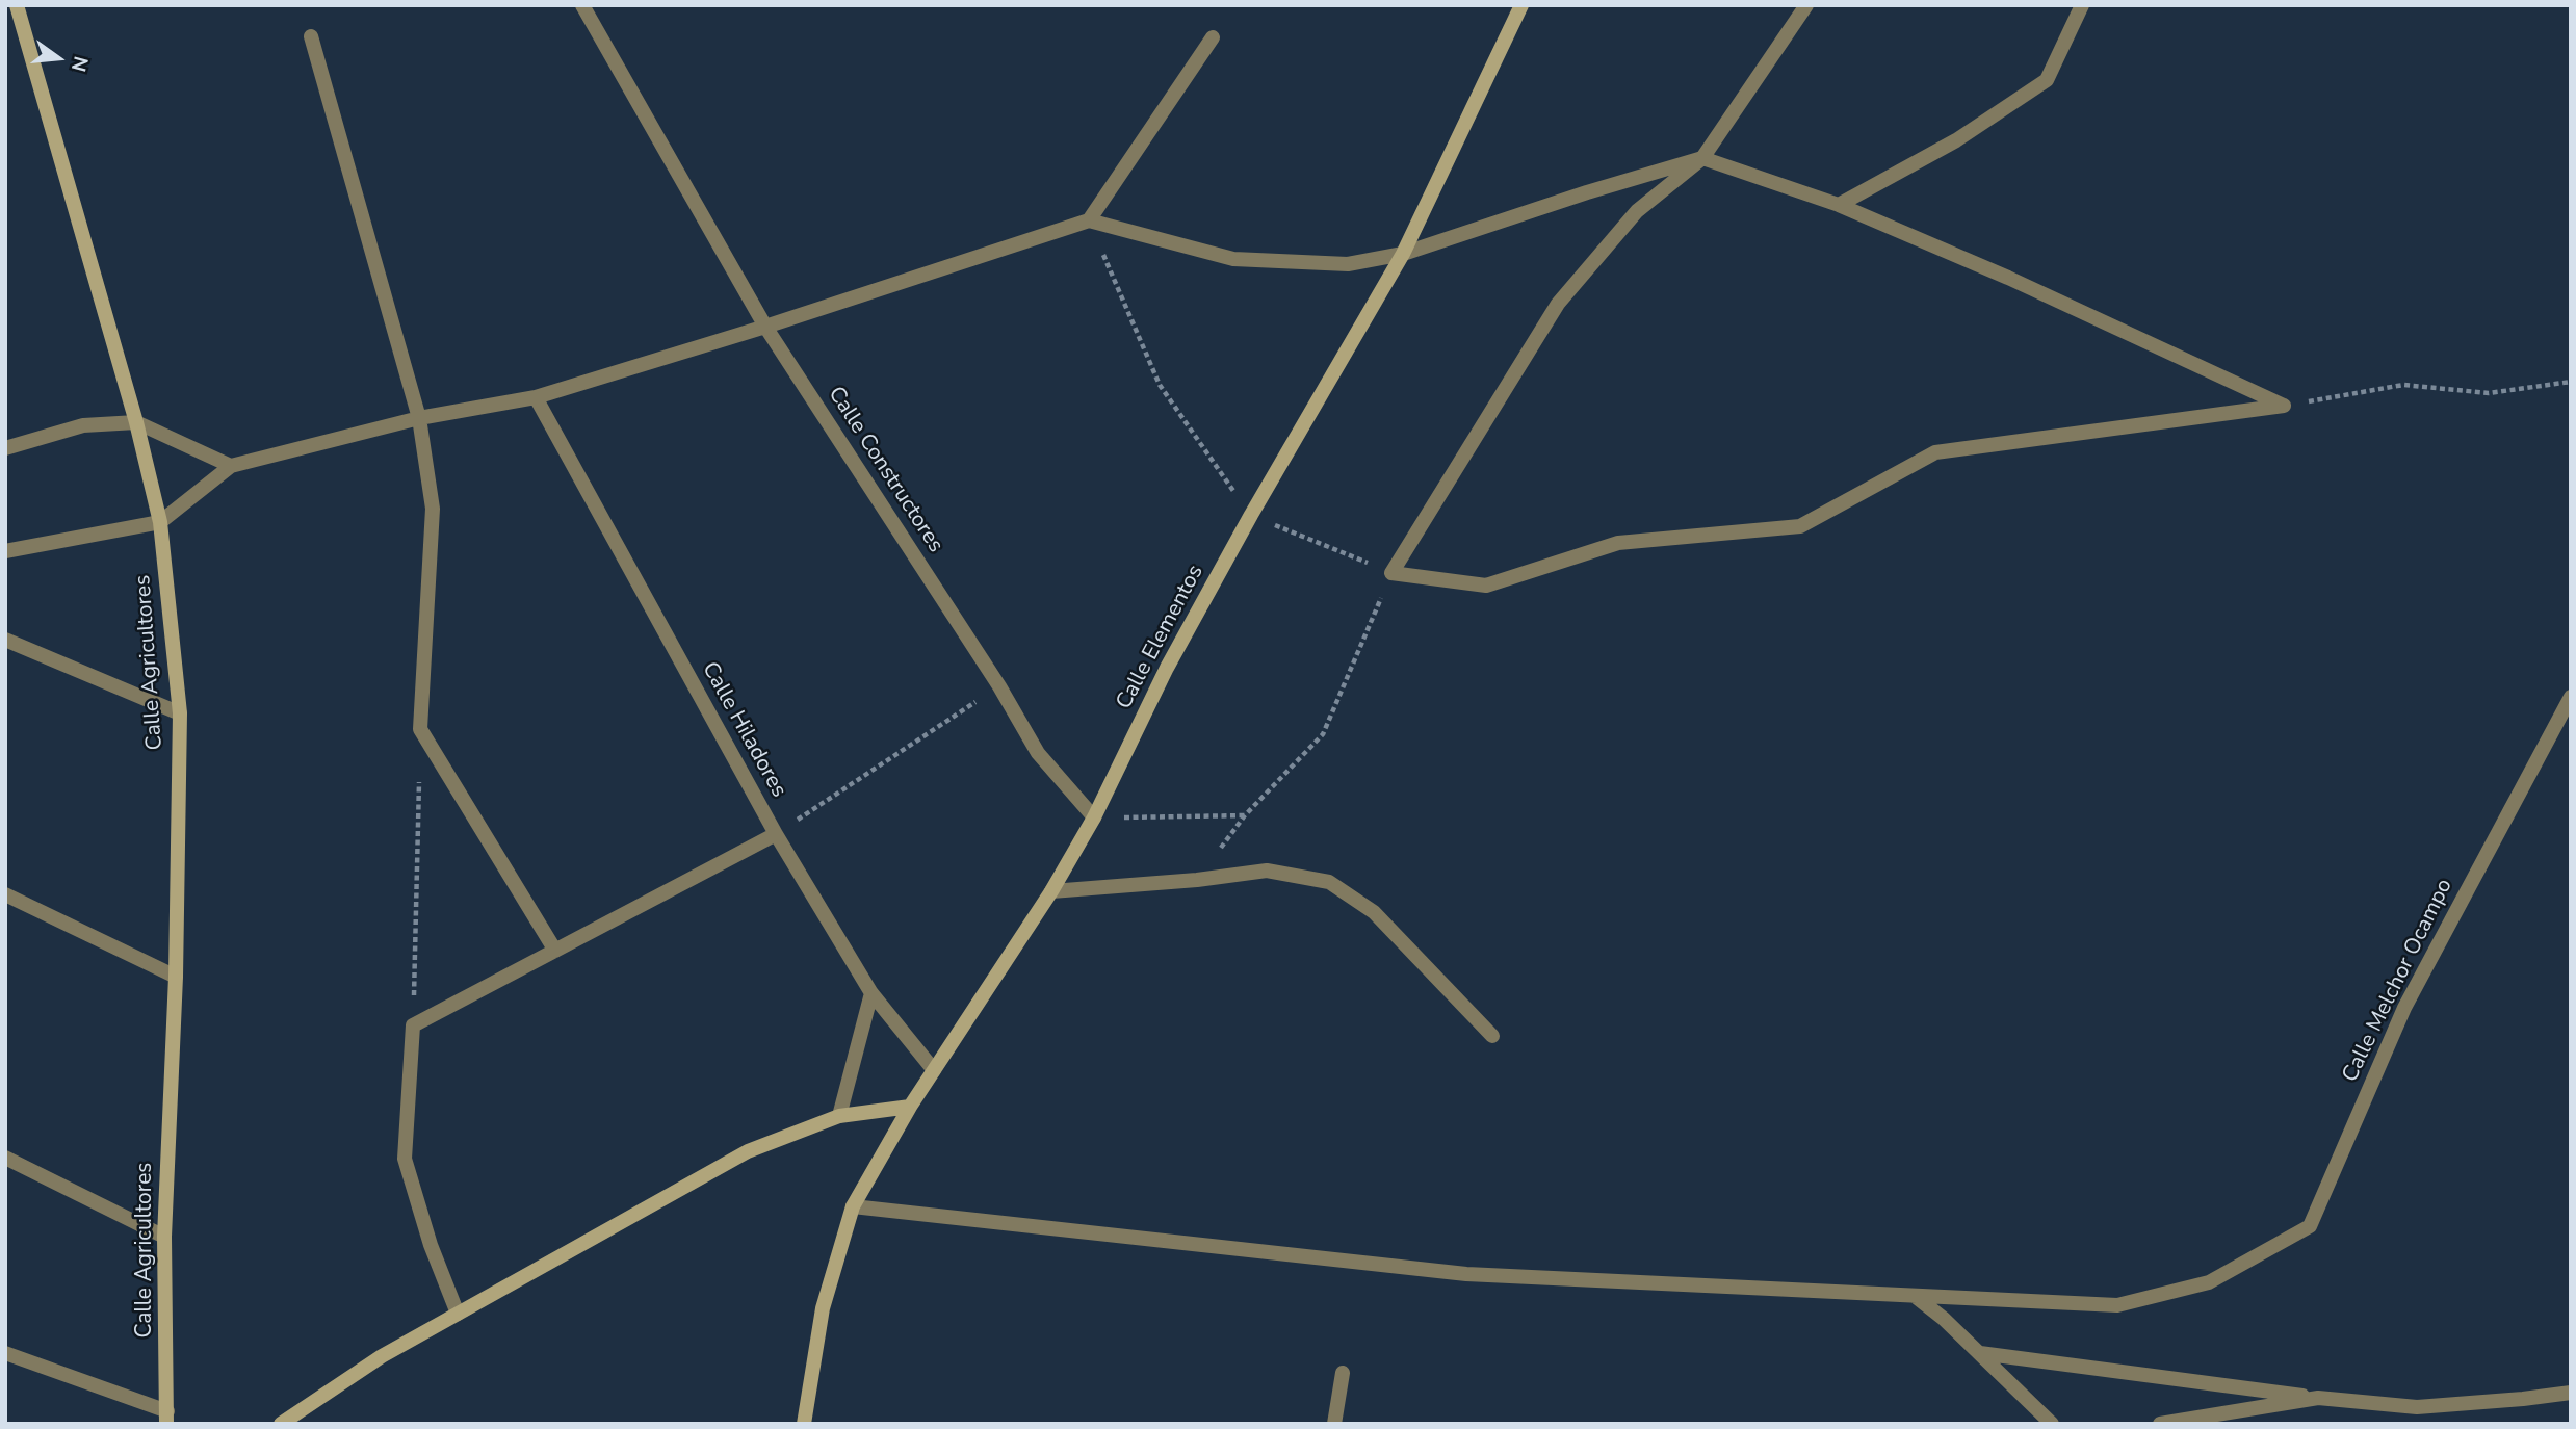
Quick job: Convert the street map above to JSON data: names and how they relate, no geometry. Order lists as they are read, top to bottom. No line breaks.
{"streets":{"street":["Calle Constructores","Calle Elementos","Calle Agricultores","Calle Hiladores","Calle Melchor Ocampo"]},"crossings":[["Calle Constructores","Calle Elementos"],["Calle Elementos","Calle Hiladores"],["Calle Elementos","Calle Melchor Ocampo"]],"north":"right"}
